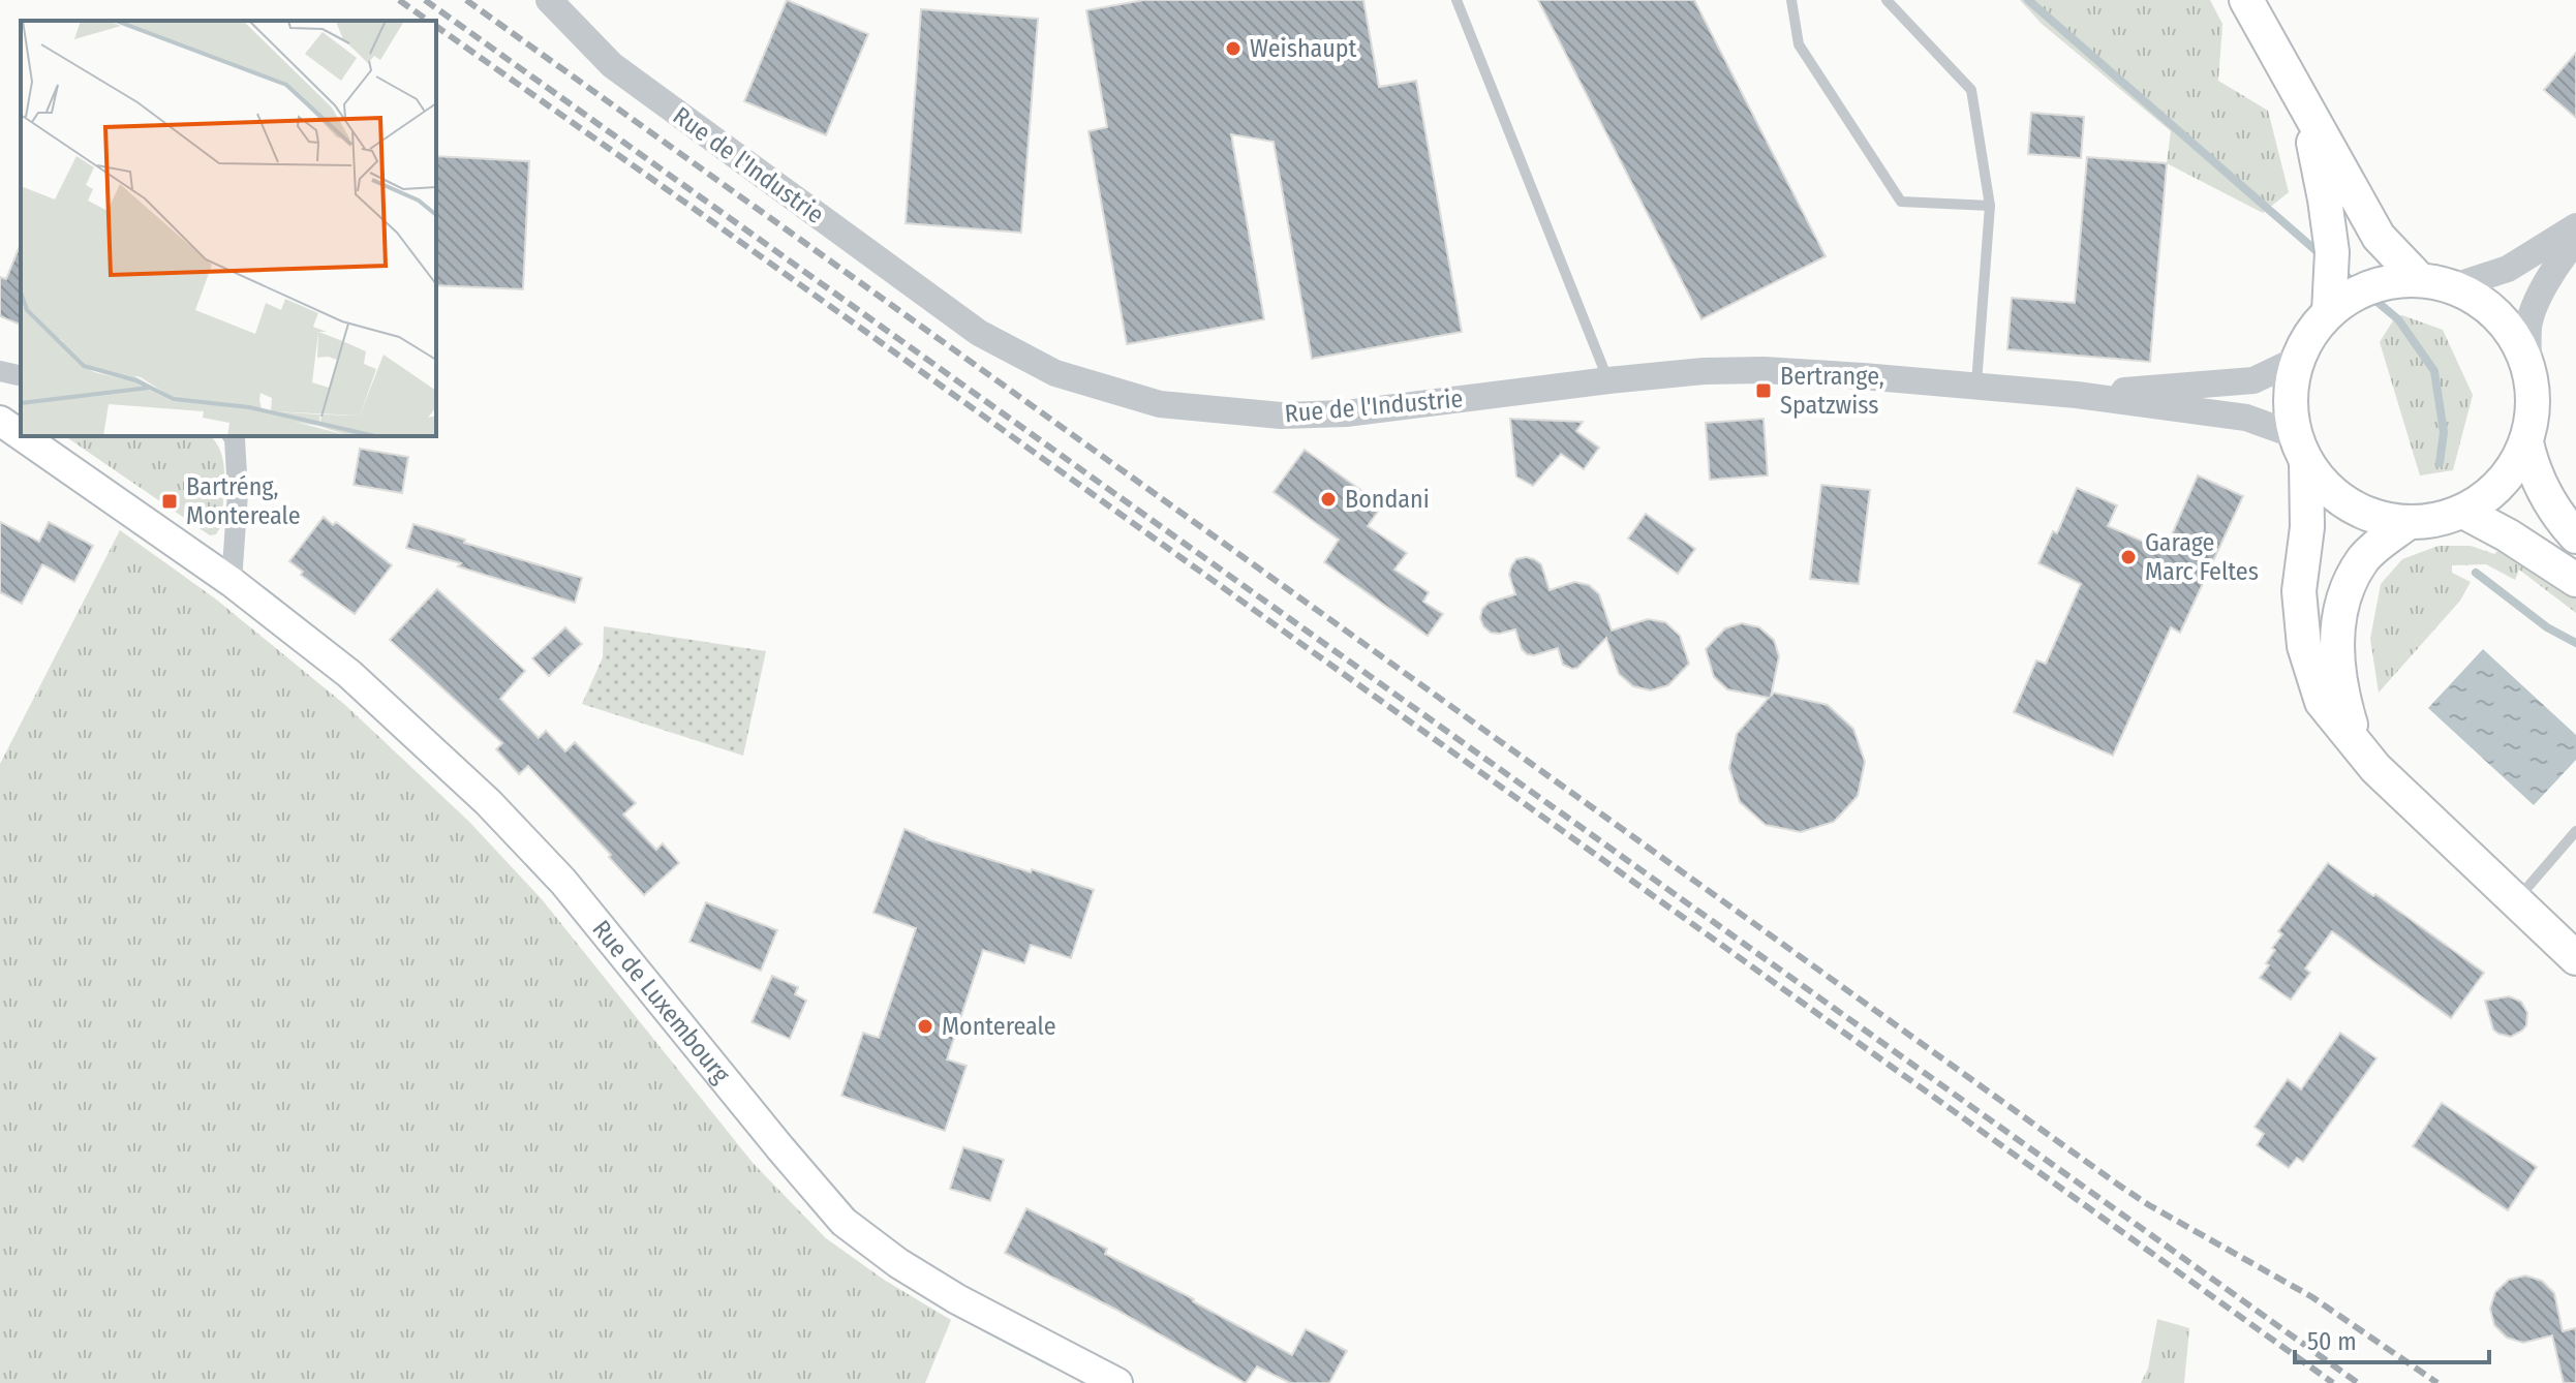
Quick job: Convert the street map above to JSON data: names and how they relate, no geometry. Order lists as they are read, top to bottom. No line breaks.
{"streets":{"main road":["Rue de Luxembourg"],"street":["Rue de l'Industrie"]},"places":{"other":["Weishaupt","Bondani","Garage Marc Feltes","Montereale"],"transit":["Bertrange, Spatzwiss","Bartréng, Montereale"]},"scale_bar":"50 m"}
